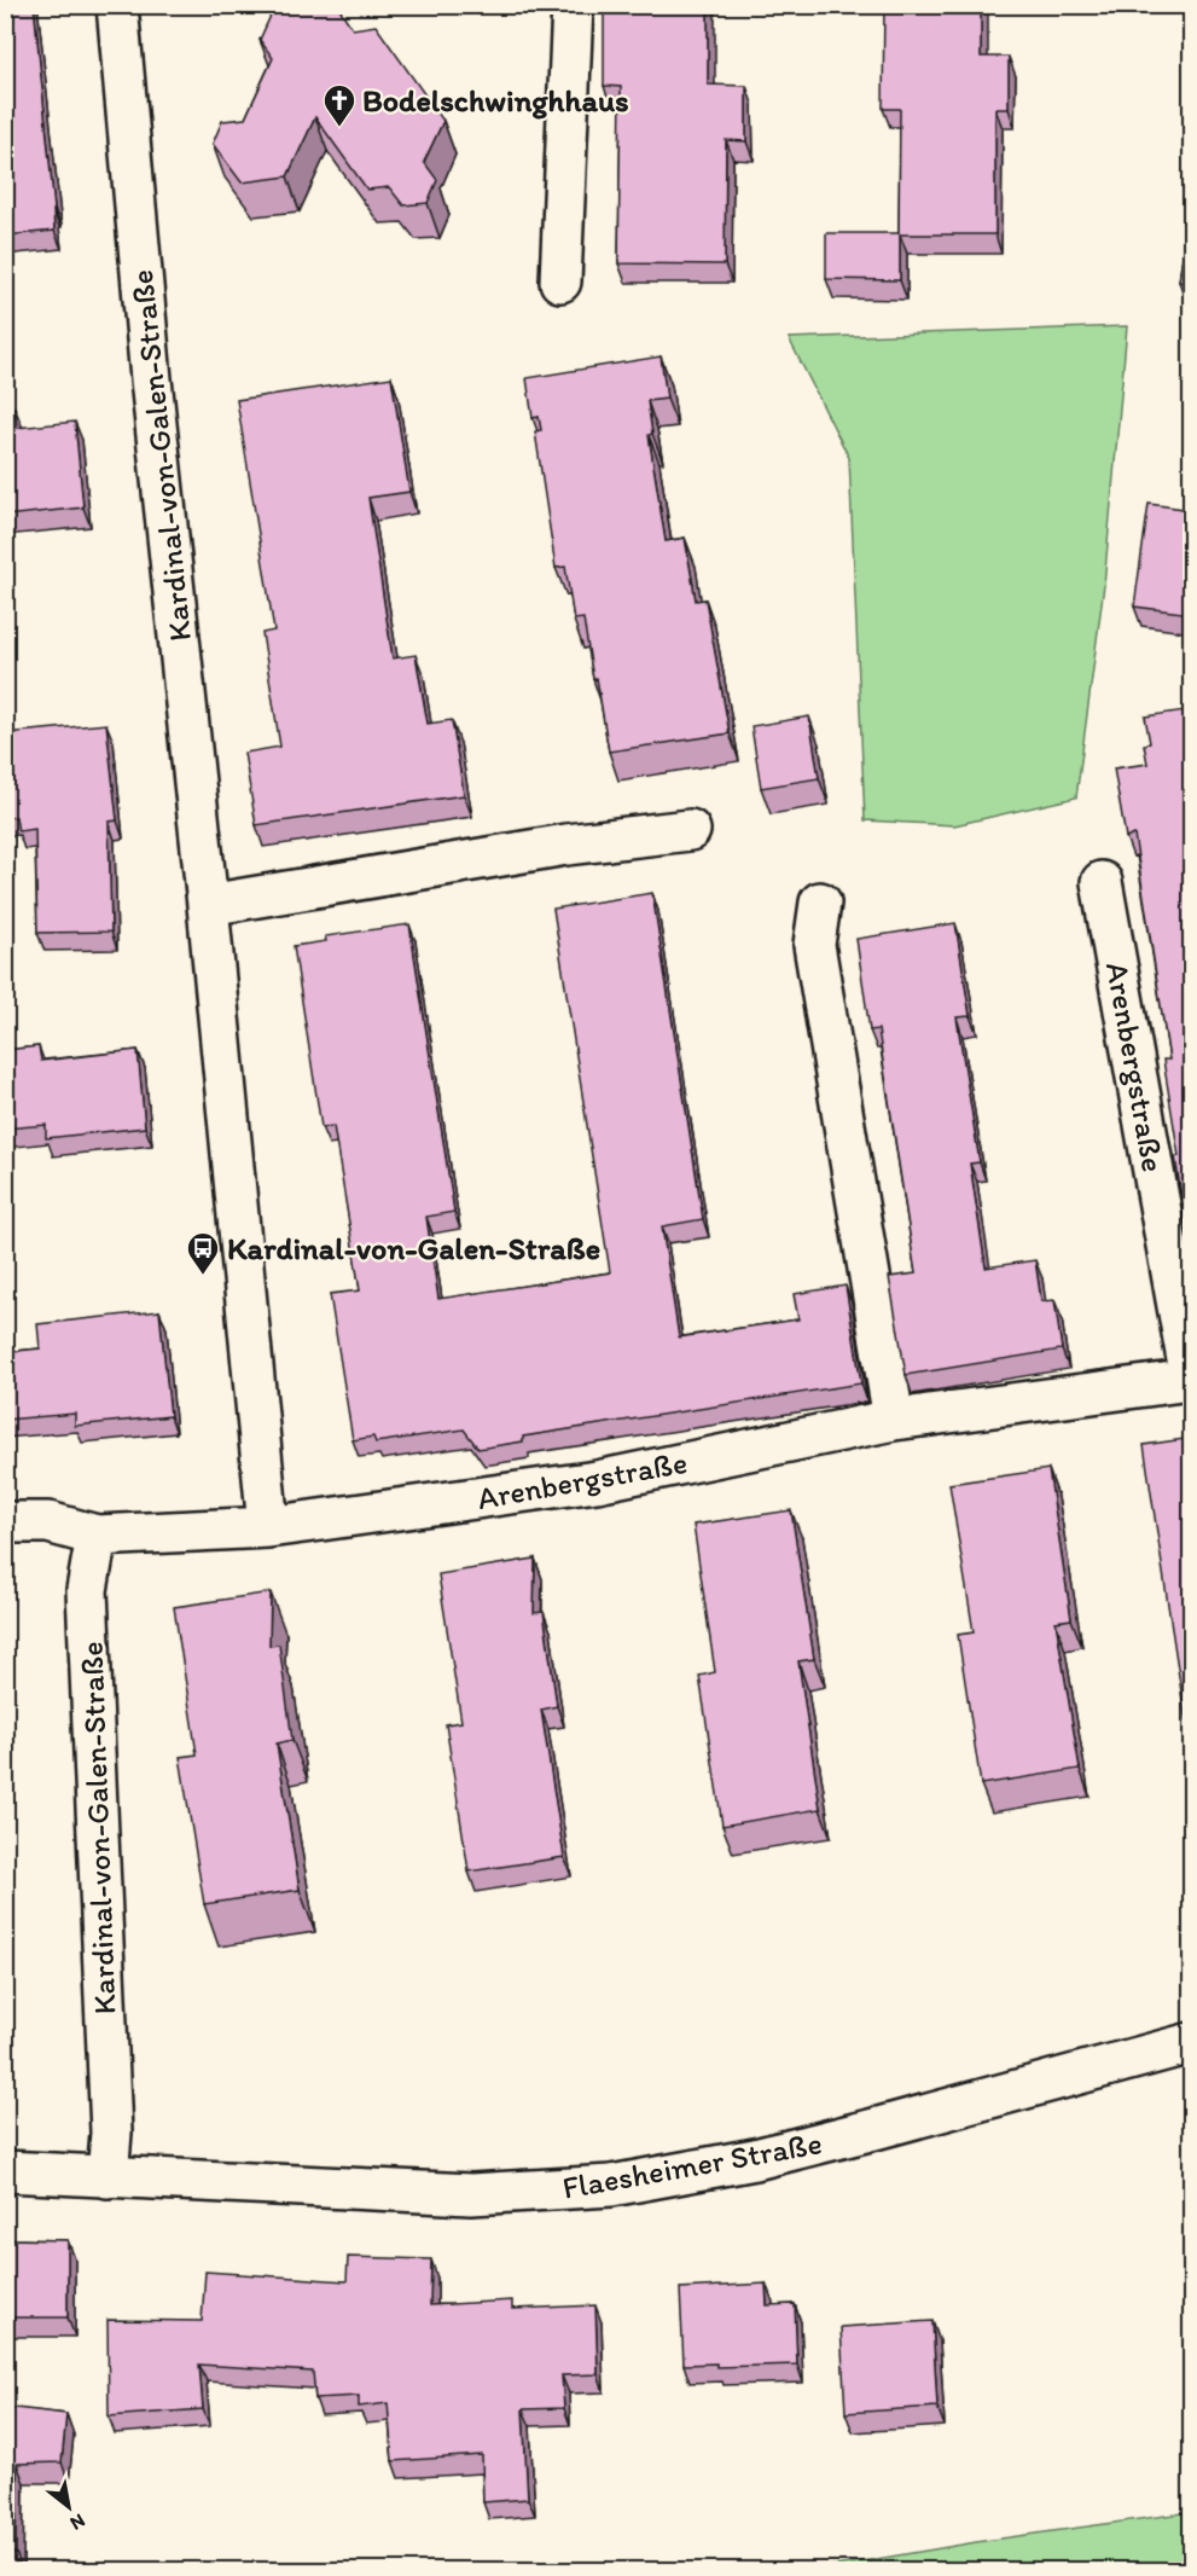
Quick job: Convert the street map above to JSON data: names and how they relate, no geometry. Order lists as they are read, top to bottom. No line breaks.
{"streets":{"street":["Kardinal-von-Galen-Straße","Arenbergstraße","Flaesheimer Straße"]},"crossings":[["Kardinal-von-Galen-Straße","Arenbergstraße"],["Kardinal-von-Galen-Straße","Flaesheimer Straße"]],"places":{"church":["Bodelschwinghhaus"],"bus stop":["Kardinal-von-Galen-Straße"]},"north":"bottom right"}
